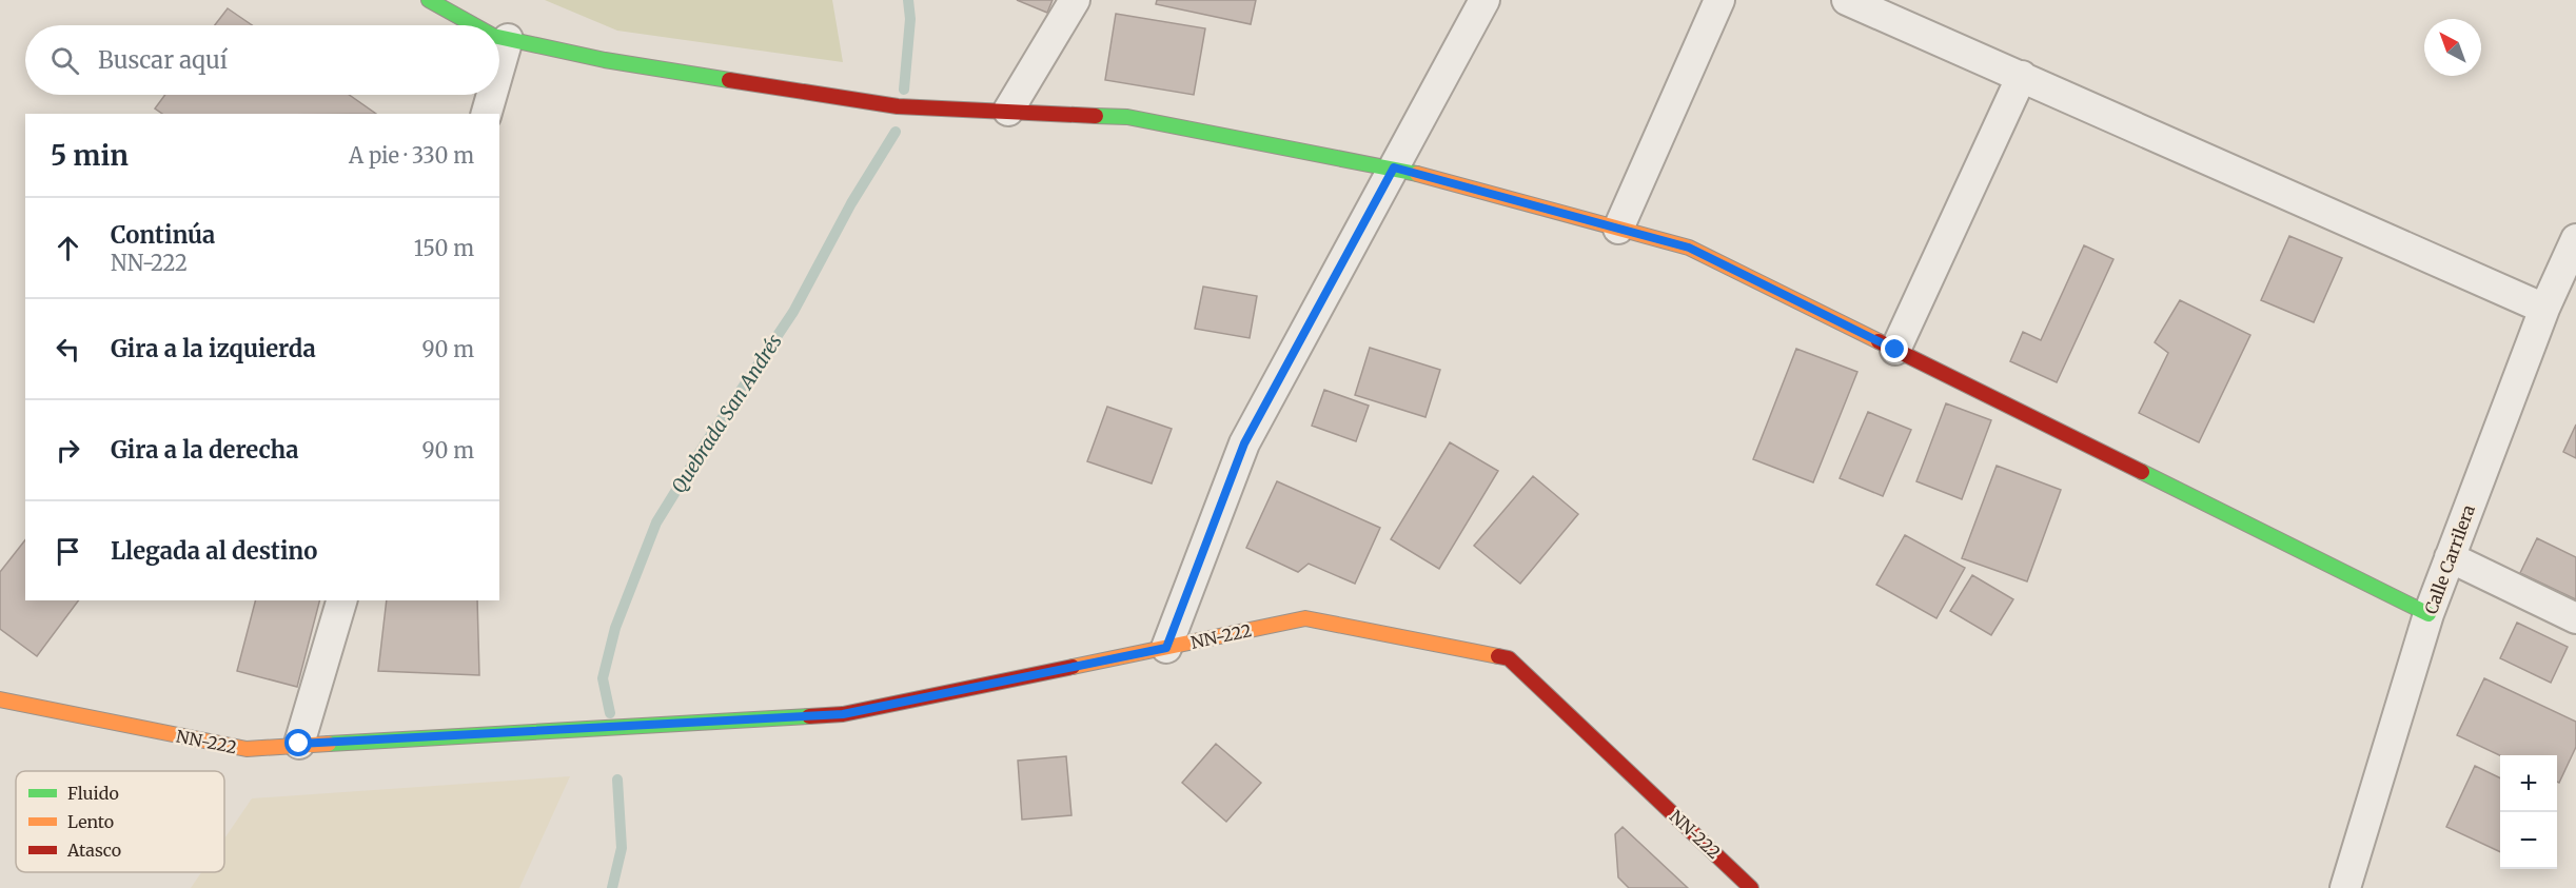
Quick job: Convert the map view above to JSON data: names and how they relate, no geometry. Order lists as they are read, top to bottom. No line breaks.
{"streets":{"street":["Calle Carrilera","NN-222"]},"water":["Quebrada San Andrés"],"legend":["Fluido","Lento","Atasco"],"north":"top left","page":{"search":"Buscar aquí","heading":["5 min","A pie · 330 m"],"list":[["Continúa","NN-222","150 m"],["Gira a la izquierda","90 m"],["Gira a la derecha","90 m"],"Llegada al destino"],"map_buttons":["+","−"]}}
